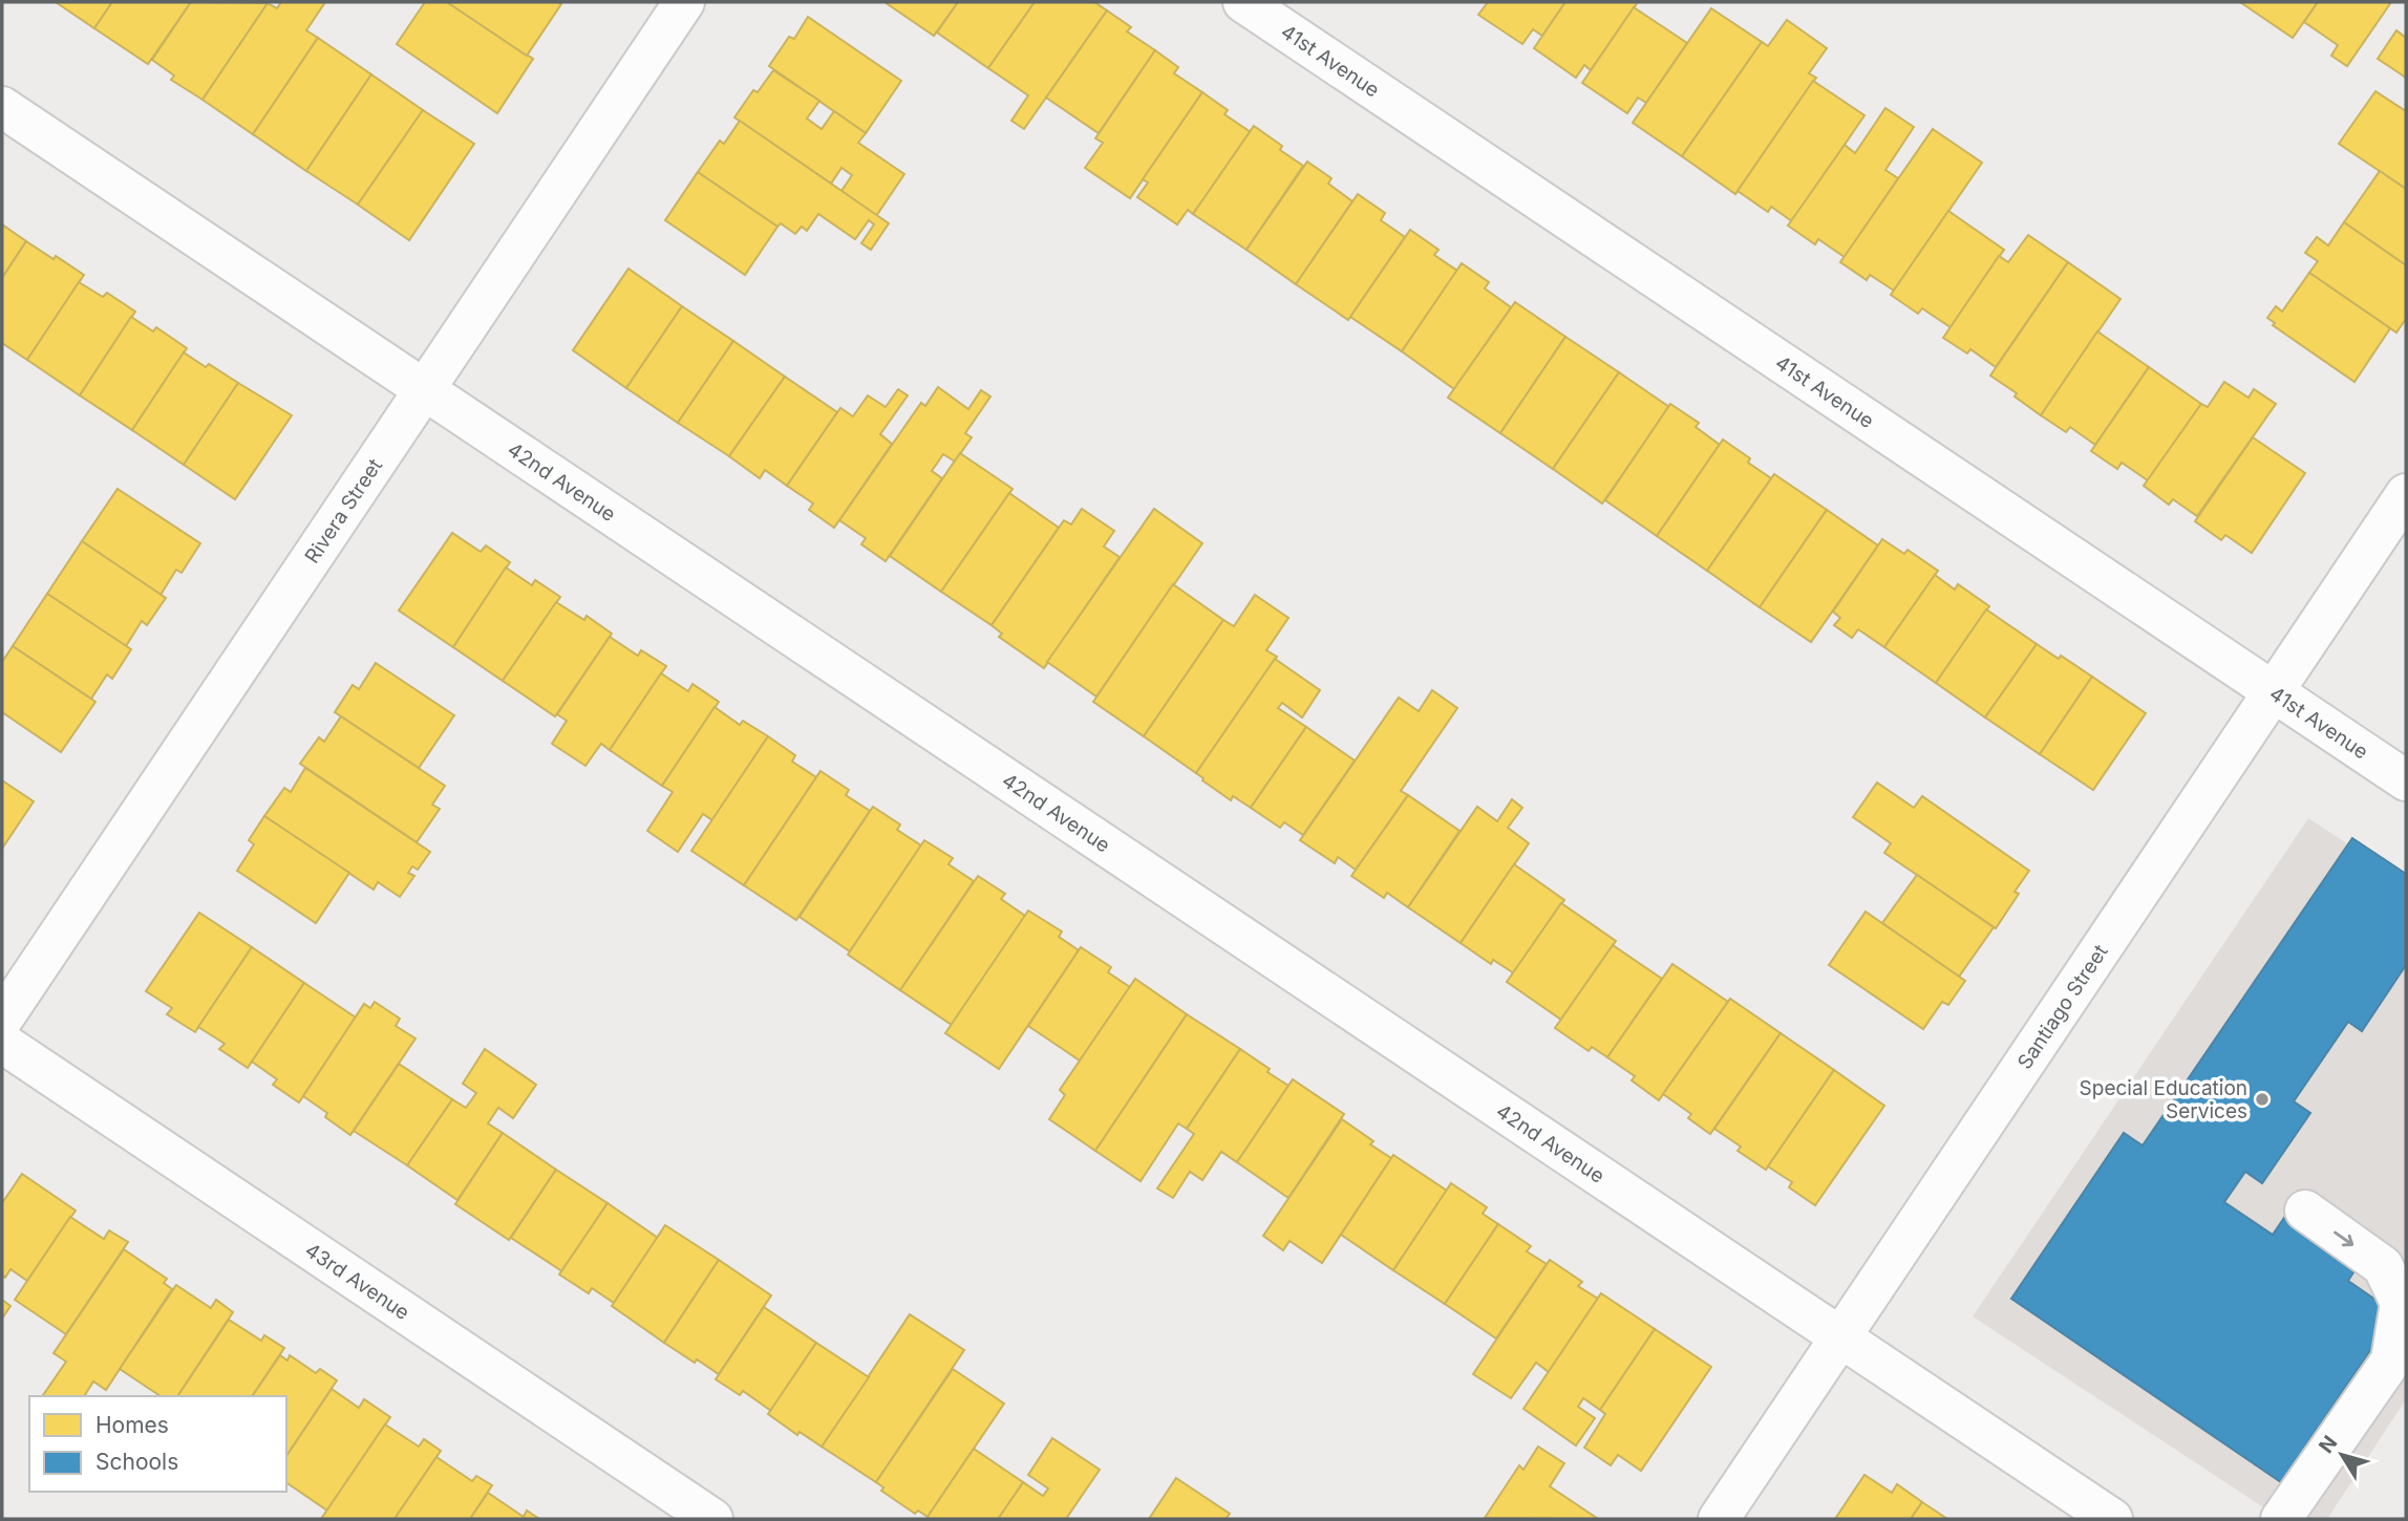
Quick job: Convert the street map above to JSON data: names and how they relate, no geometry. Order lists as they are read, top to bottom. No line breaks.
{"streets":{"street":["41st Avenue","42nd Avenue","Rivera Street","Santiago Street","43rd Avenue"]},"crossings":[["41st Avenue","Santiago Street"],["42nd Avenue","Rivera Street"],["42nd Avenue","Santiago Street"]],"places":["Special Education Services"],"legend":["Homes","Schools"],"north":"top left"}
